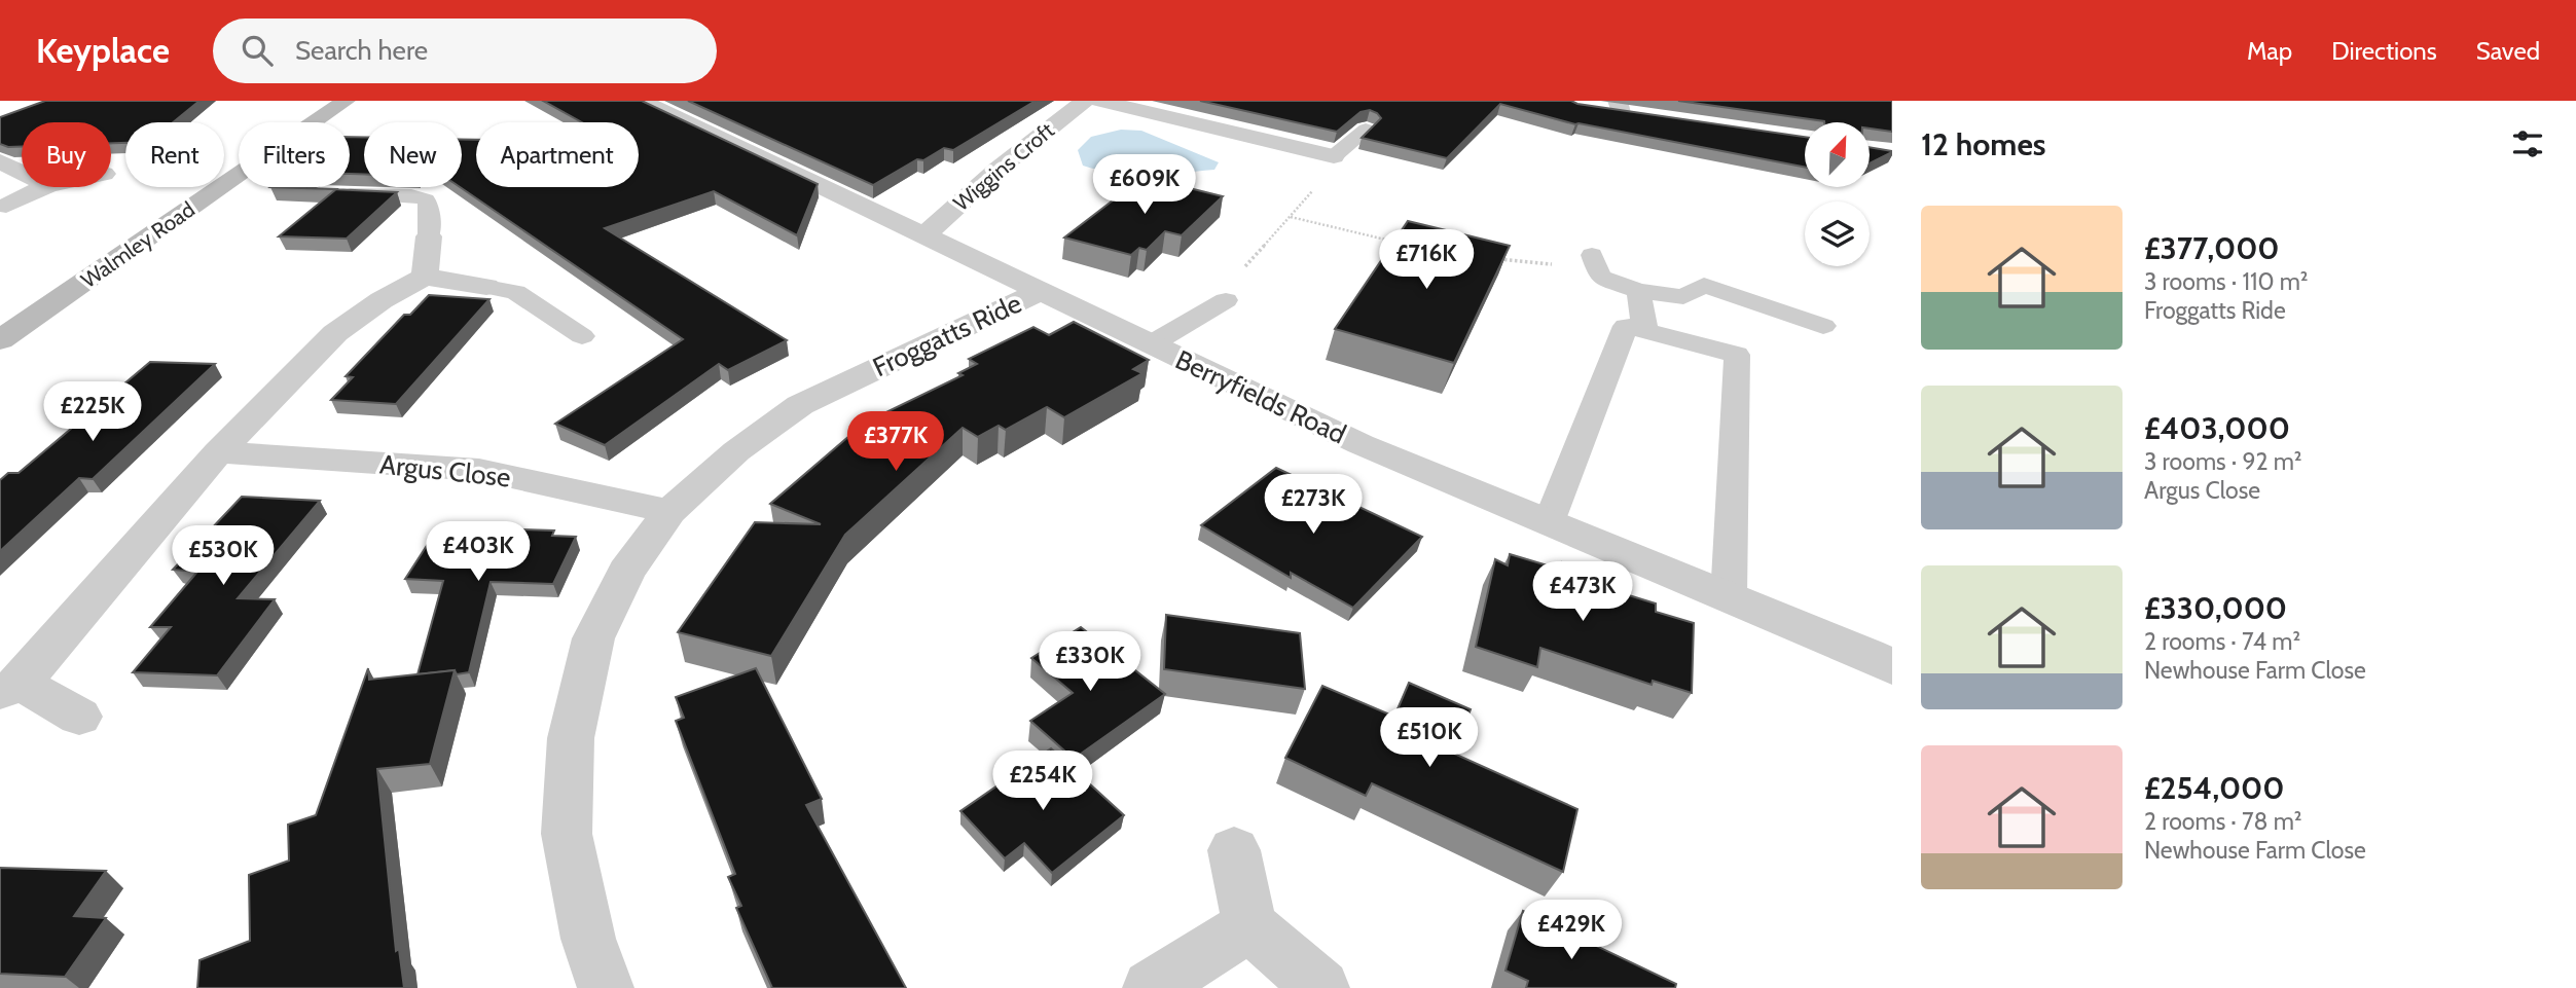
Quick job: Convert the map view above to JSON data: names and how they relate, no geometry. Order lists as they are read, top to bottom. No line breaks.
{"streets":{"main road":["Walmley Road"],"street":["Wiggins Croft","Froggatts Ride","Berryfields Road","Argus Close"]},"crossings":[["Wiggins Croft","Berryfields Road"],["Froggatts Ride","Berryfields Road"],["Froggatts Ride","Argus Close"]],"north":"top right","page":{"header":"Keyplace","search":"Search here","nav":["Map","Directions","Saved"],"heading":"12 homes","chip":["Buy","Rent","Filters","New","Apartment"],"price":["£609K","£716K","£225K","£377K","£273K","£403K","£530K","£473K","£330K","£510K","£254K","£429K"],"list":[{"name":"£377,000","note":"3 rooms · 110 m² · Froggatts Ride"},{"name":"£403,000","note":"3 rooms · 92 m² · Argus Close"},{"name":"£330,000","note":"2 rooms · 74 m² · Newhouse Farm Close"},{"name":"£254,000","note":"2 rooms · 78 m² · Newhouse Farm Close"}]}}
